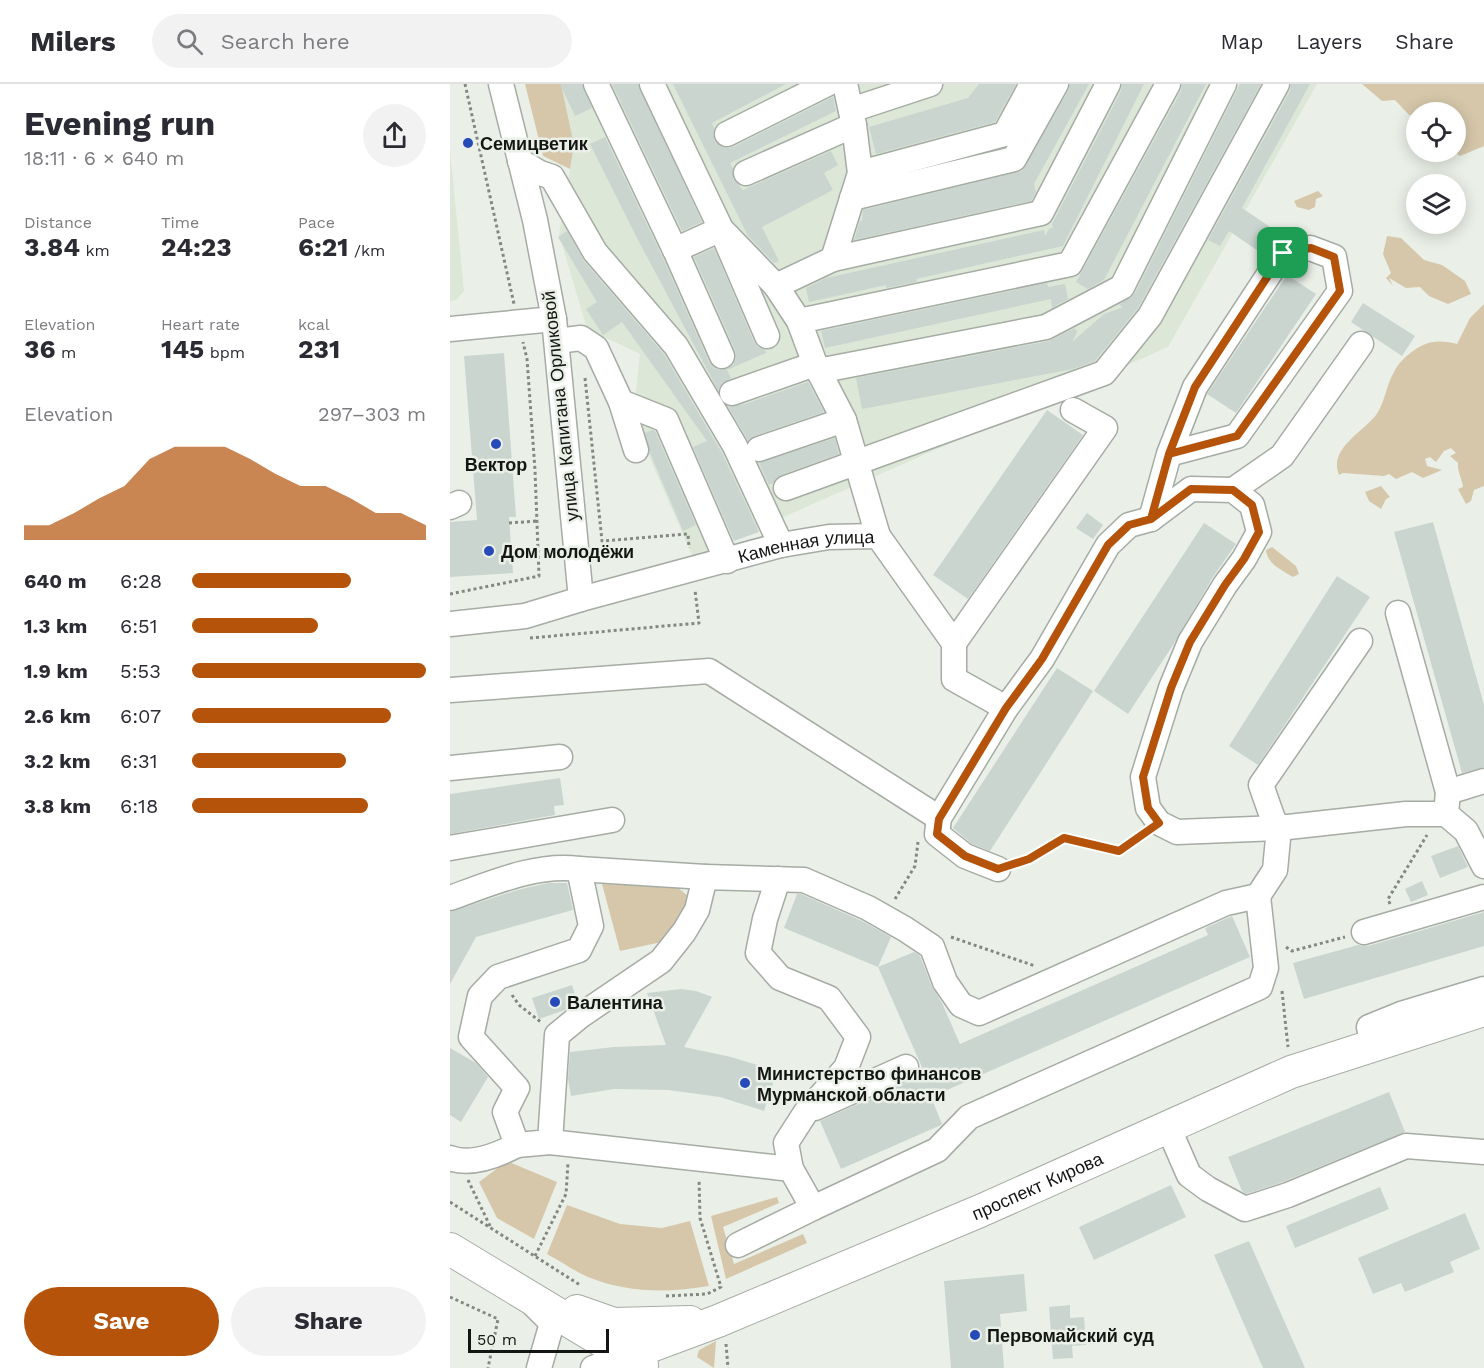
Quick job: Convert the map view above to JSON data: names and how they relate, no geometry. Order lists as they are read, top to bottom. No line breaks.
{"streets":{"main road":["проспект Кирова"],"street":["улица Капитана Орликовой","Каменная улица"]},"crossings":[["улица Капитана Орликовой","Каменная улица"]],"places":["Семицветик","Вектор","Дом молодёжи","Валентина","Министерство финансов Мурманской области","Первомайский суд"],"scale_bar":"50 m","page":{"header":"Milers","search":"Search here","nav":["Map","Layers","Share"],"heading":["Evening run","18:11 · 6 × 640 m"],"stats":[["Distance","3.84 km"],["Time","24:23"],["Pace","6:21 /km"],["Elevation","36 m"],["Heart rate","145 bpm"],["kcal","231"]],"chart":["Elevation","297–303 m"],"list":[{"name":"640 m","note":"6:28"},{"name":"1.3 km","note":"6:51"},{"name":"1.9 km","note":"5:53"},{"name":"2.6 km","note":"6:07"},{"name":"3.2 km","note":"6:31"},{"name":"3.8 km","note":"6:18"}],"buttons":["Save","Share"],"scale":"50 m"}}
